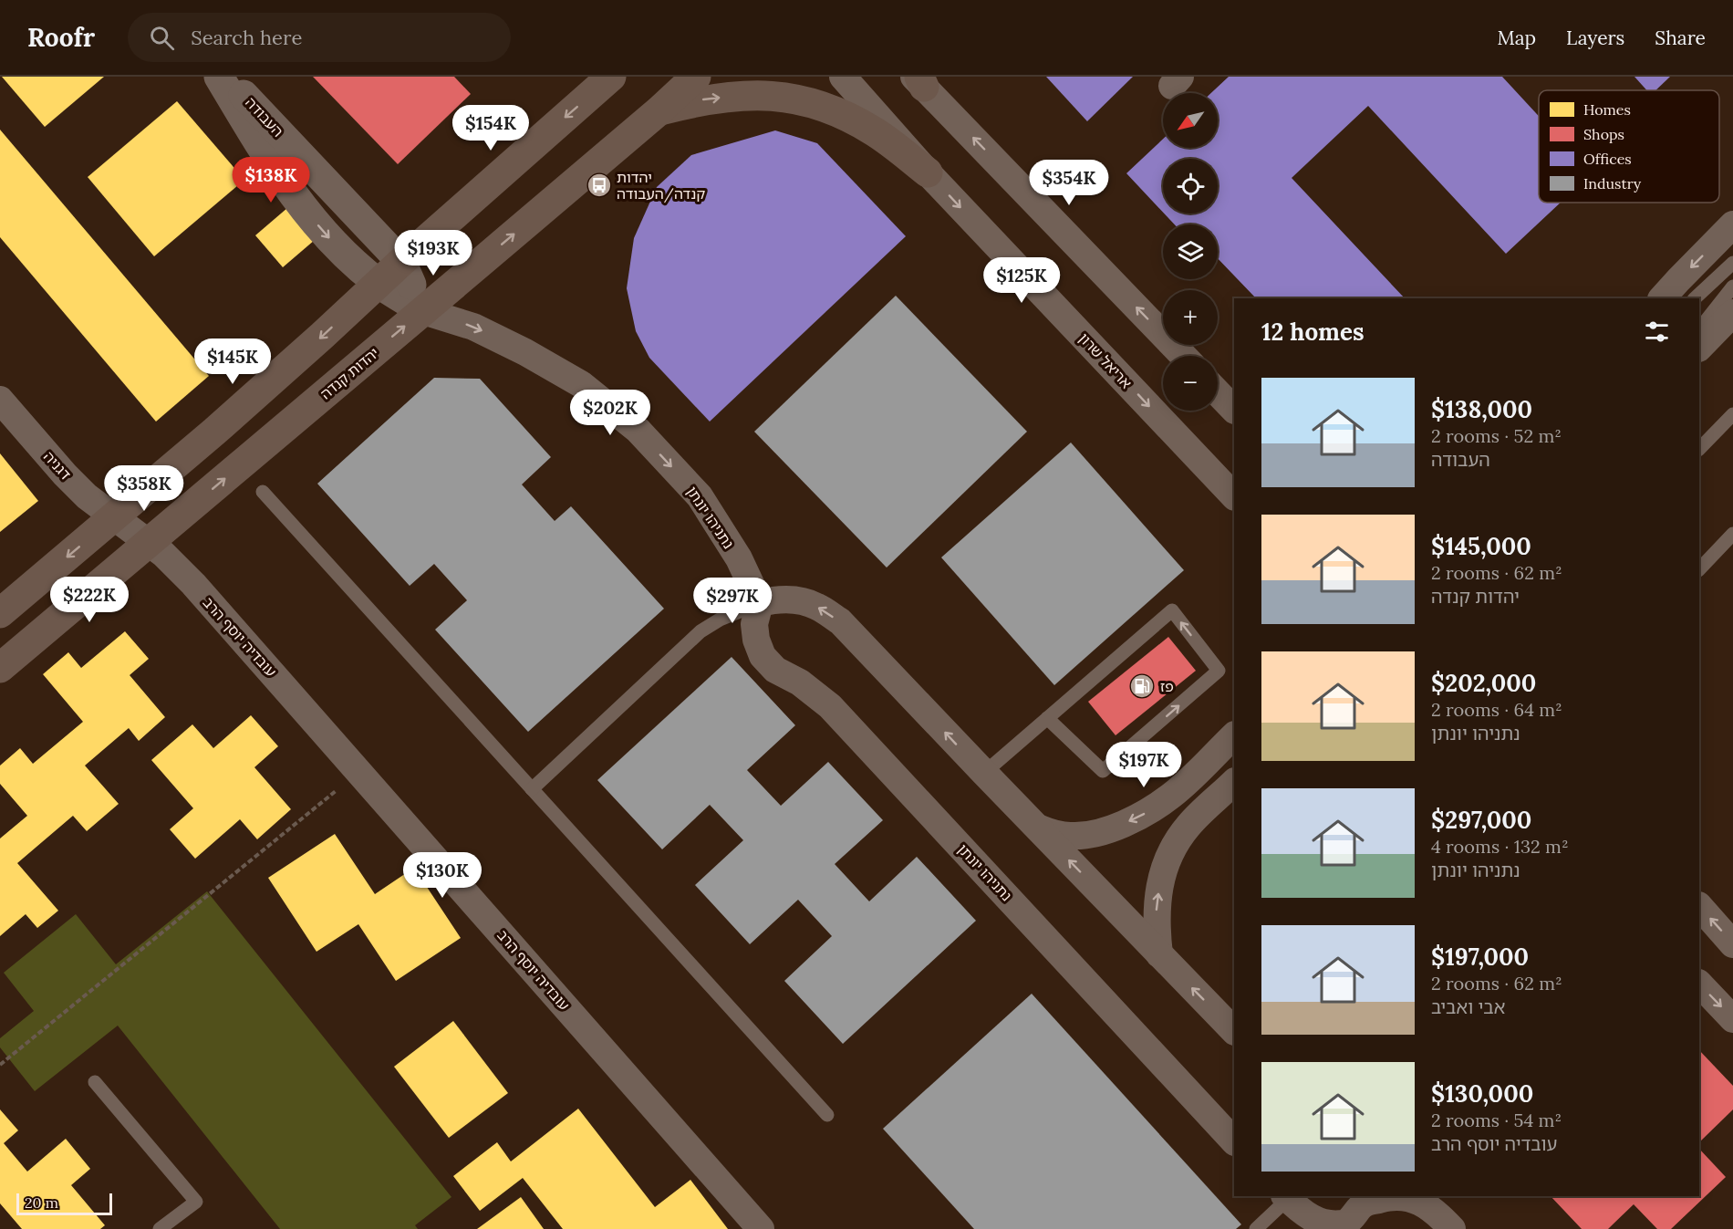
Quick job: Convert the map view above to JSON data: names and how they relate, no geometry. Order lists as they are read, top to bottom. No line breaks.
{"streets":{"main road":["יהדות קנדה"],"street":["העבודה","אריאל שרון","דגניה","נתניהו יונתן","עובדיה יוסף הרב"]},"crossings":[["העבודה","יהדות קנדה"],["העבודה","נתניהו יונתן"],["יהדות קנדה","דגניה"],["יהדות קנדה","נתניהו יונתן"],["יהדות קנדה","עובדיה יוסף הרב"],["דגניה","עובדיה יוסף הרב"]],"one_way":["נתניהו יונתן"],"places":{"bus stop":["יהדות קנדה/העבודה"],"fuel station":["פז"]},"legend":["Homes","Shops","Offices","Industry"],"scale_bar":"20 m","north":"bottom left","page":{"header":"Roofr","search":"Search here","nav":["Map","Layers","Share"],"map_buttons":["+","−"],"price":["$154K","$138K","$354K","$193K","$125K","$145K","$202K","$358K","$222K","$297K","$197K","$130K"],"heading":"12 homes","list":[{"name":"$138,000","note":"2 rooms · 52 m² · העבודה"},{"name":"$145,000","note":"2 rooms · 62 m² · יהדות קנדה"},{"name":"$202,000","note":"2 rooms · 64 m² · נתניהו יונתן"},{"name":"$297,000","note":"4 rooms · 132 m² · נתניהו יונתן"},{"name":"$197,000","note":"2 rooms · 62 m² · אבי ואביב"},{"name":"$130,000","note":"2 rooms · 54 m² · עובדיה יוסף הרב"}],"scale":"20 m"}}
